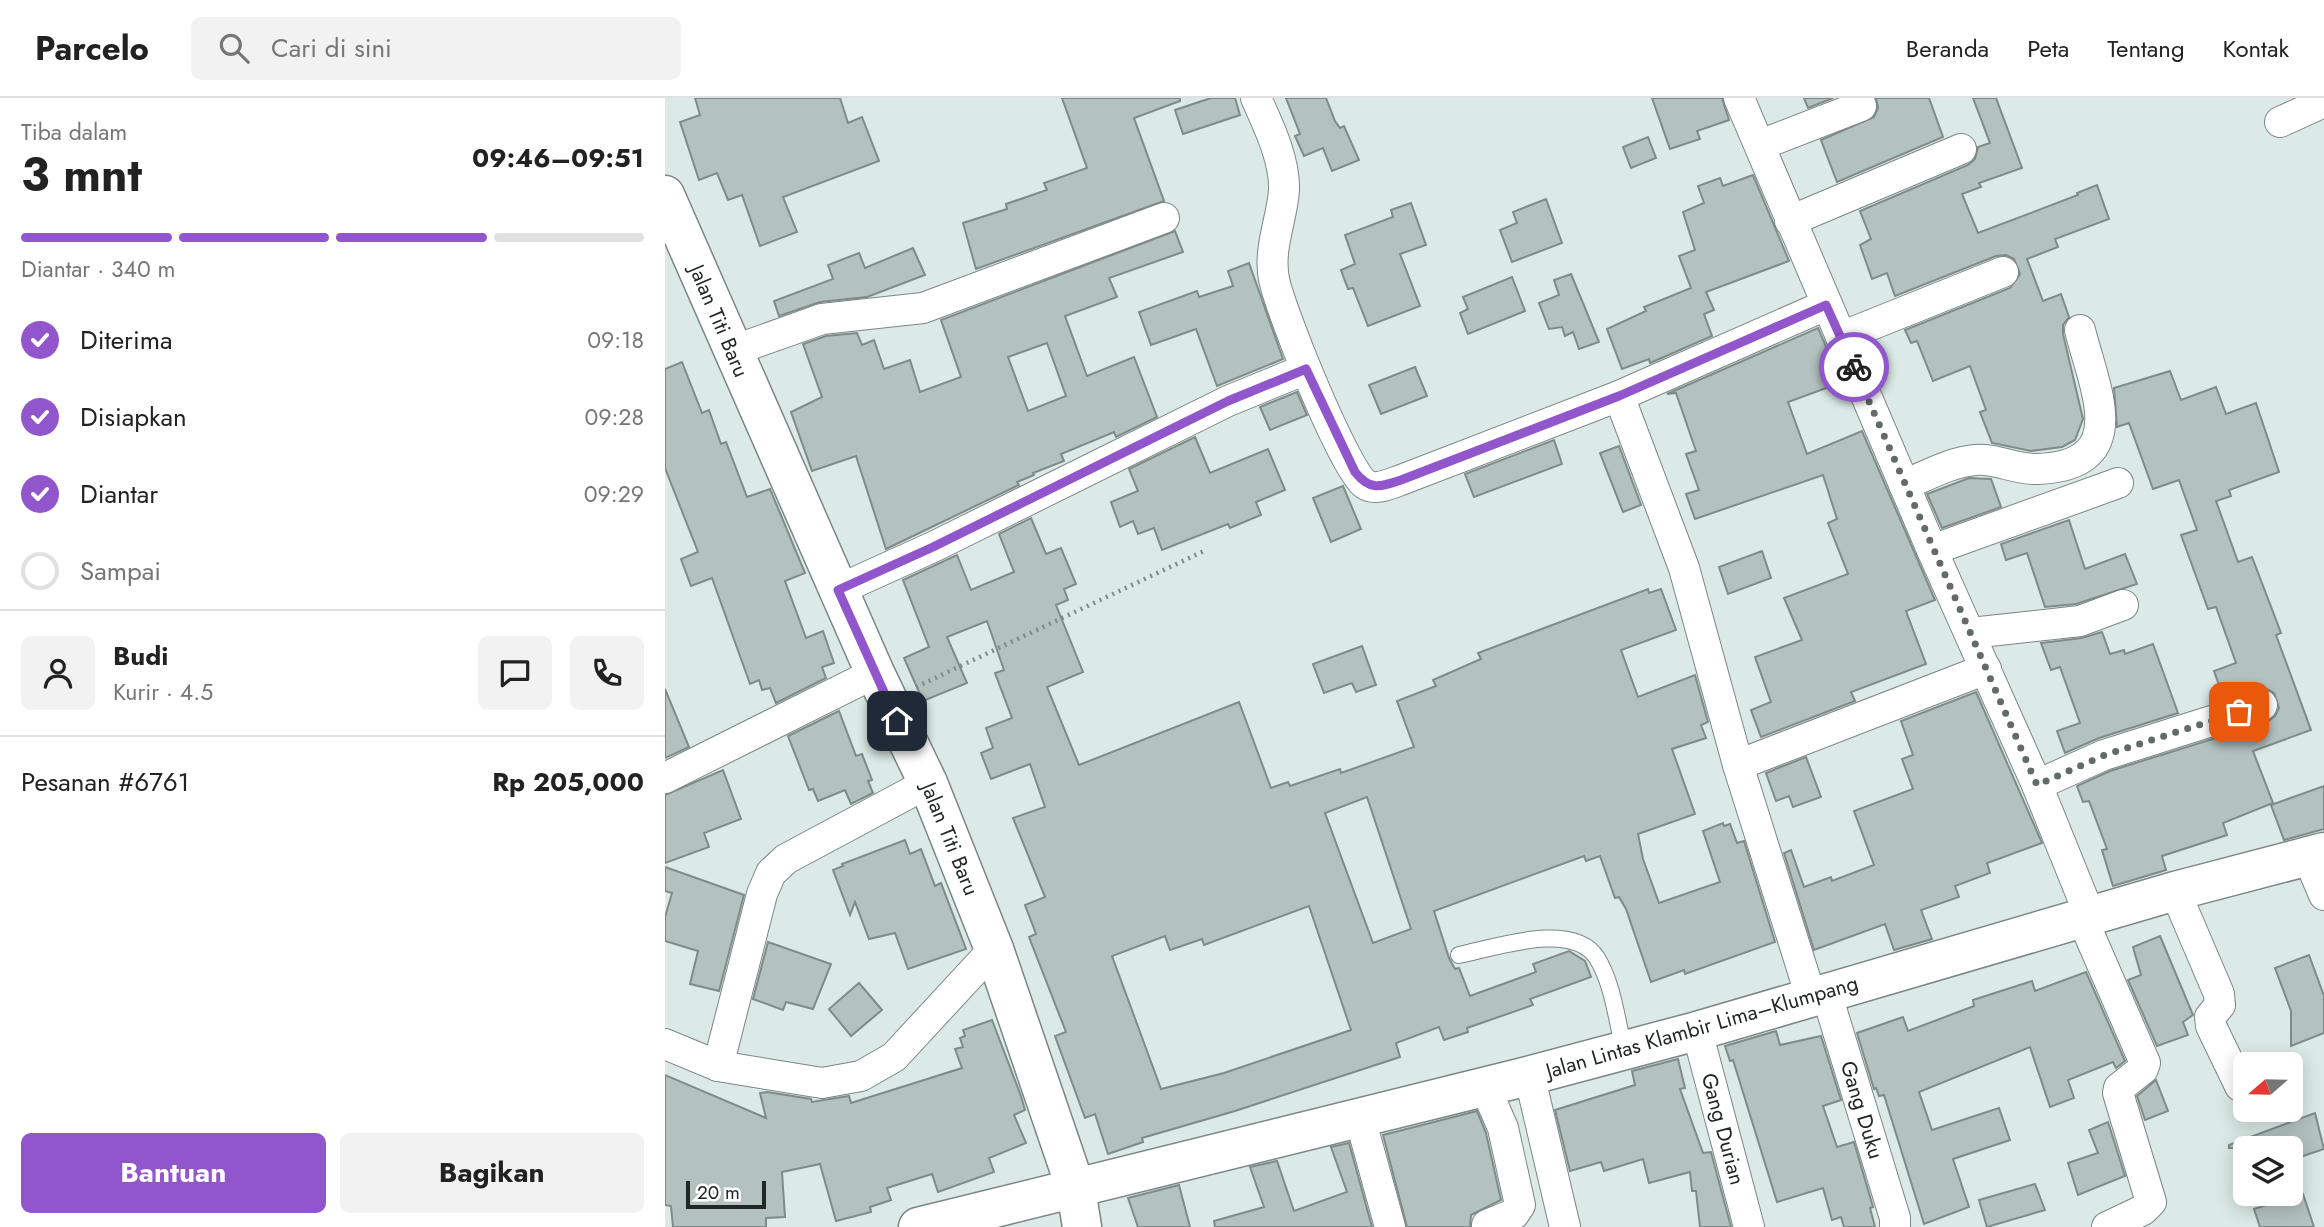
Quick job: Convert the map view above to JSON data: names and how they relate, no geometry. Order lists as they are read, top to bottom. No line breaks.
{"streets":{"main road":["Jalan Titi Baru","Jalan Lintas Klambir Lima–Klumpang"],"street":["Gang Duku","Gang Durian"]},"crossings":[["Jalan Titi Baru","Jalan Lintas Klambir Lima–Klumpang"],["Jalan Lintas Klambir Lima–Klumpang","Gang Duku"],["Jalan Lintas Klambir Lima–Klumpang","Gang Durian"]],"scale_bar":"20 m","north":"left","page":{"header":"Parcelo","search":"Cari di sini","nav":["Beranda","Peta","Tentang","Kontak"],"heading":["3 mnt","Tiba dalam","09:46–09:51"],"panel":["Budi","Kurir · 4.5","Pesanan #6761","Rp 205,000"],"bar":"Diantar · 340 m","list":[["Diterima","09:18"],["Disiapkan","09:28"],["Diantar","09:29"],"Sampai"],"buttons":["Bantuan","Bagikan"],"scale":"20 m"}}
